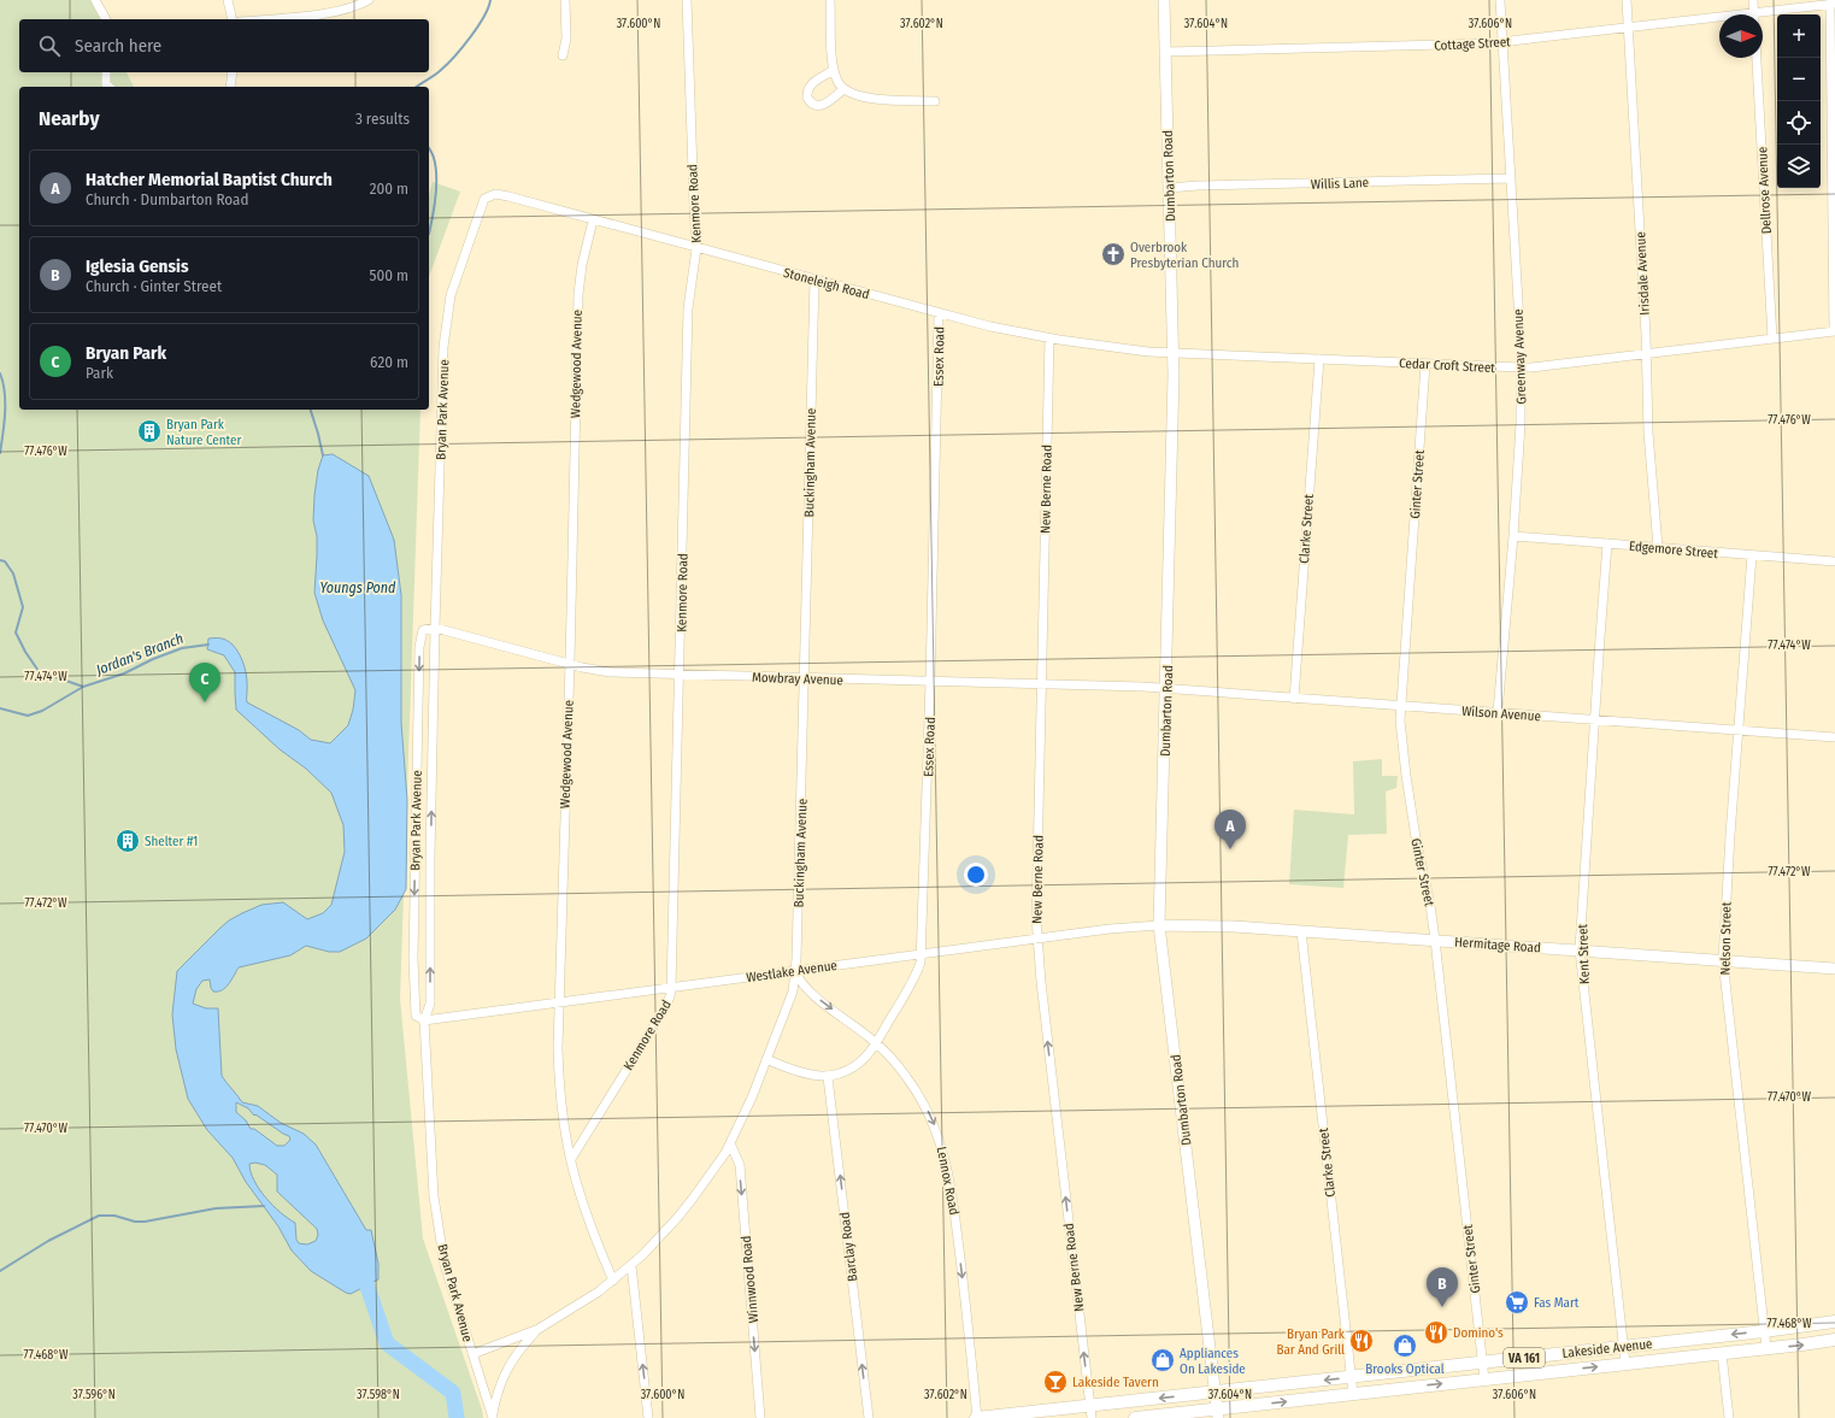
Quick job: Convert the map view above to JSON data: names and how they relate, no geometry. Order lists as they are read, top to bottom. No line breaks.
{"streets":{"main road":["Dumbarton Road","Hermitage Road","Lakeside Avenue","VA 161"],"street":["Cottage Street","Willis Lane","Dellrose Avenue","Kenmore Road","Irisdale Avenue","Stoneleigh Road","Essex Road","Greenway Avenue","Wedgewood Avenue","Cedar Croft Street","Bryan Park Avenue","Buckingham Avenue","Ginter Street","New Berne Road","Clarke Street","Edgemore Street","Mowbray Avenue","Wilson Avenue","Nelson Street","Kent Street","Westlake Avenue","Lennox Road","Barclay Road","Winnwood Road"]},"crossings":[["Cottage Street","Dumbarton Road"],["Cottage Street","Irisdale Avenue"],["Cottage Street","Greenway Avenue"],["Dumbarton Road","Willis Lane"],["Dumbarton Road","Stoneleigh Road"],["Dumbarton Road","Cedar Croft Street"],["Dumbarton Road","Mowbray Avenue"],["Dumbarton Road","Wilson Avenue"],["Dumbarton Road","Hermitage Road"],["Dumbarton Road","Westlake Avenue"],["Dumbarton Road","Lakeside Avenue"],["Willis Lane","Greenway Avenue"],["Dellrose Avenue","Cedar Croft Street"],["Kenmore Road","Stoneleigh Road"],["Kenmore Road","Wedgewood Avenue"],["Kenmore Road","Mowbray Avenue"],["Kenmore Road","Westlake Avenue"],["Irisdale Avenue","Cedar Croft Street"],["Irisdale Avenue","Edgemore Street"],["Stoneleigh Road","Essex Road"],["Stoneleigh Road","Wedgewood Avenue"],["Stoneleigh Road","Cedar Croft Street"],["Stoneleigh Road","Bryan Park Avenue"],["Stoneleigh Road","Buckingham Avenue"],["Stoneleigh Road","New Berne Road"],["Essex Road","Mowbray Avenue"],["Essex Road","Westlake Avenue"],["Essex Road","Lennox Road"],["Essex Road","Barclay Road"],["Greenway Avenue","Cedar Croft Street"],["Greenway Avenue","Edgemore Street"],["Greenway Avenue","Wilson Avenue"],["Wedgewood Avenue","Buckingham Avenue"],["Wedgewood Avenue","Mowbray Avenue"],["Wedgewood Avenue","Westlake Avenue"],["Cedar Croft Street","Ginter Street"],["Cedar Croft Street","Clarke Street"],["Bryan Park Avenue","Buckingham Avenue"],["Bryan Park Avenue","Mowbray Avenue"],["Bryan Park Avenue","Westlake Avenue"],["Buckingham Avenue","Mowbray Avenue"],["Buckingham Avenue","Westlake Avenue"],["Buckingham Avenue","Lennox Road"],["Buckingham Avenue","Winnwood Road"],["Ginter Street","Wilson Avenue"],["Ginter Street","Hermitage Road"],["Ginter Street","Lakeside Avenue"],["New Berne Road","Mowbray Avenue"],["New Berne Road","Westlake Avenue"],["New Berne Road","Lakeside Avenue"],["Clarke Street","Wilson Avenue"],["Clarke Street","Hermitage Road"],["Clarke Street","Lakeside Avenue"],["Edgemore Street","Nelson Street"],["Edgemore Street","Kent Street"],["Mowbray Avenue","Wilson Avenue"],["Wilson Avenue","Nelson Street"],["Wilson Avenue","Kent Street"],["Nelson Street","Hermitage Road"],["Nelson Street","Lakeside Avenue"],["Hermitage Road","Kent Street"],["Hermitage Road","Westlake Avenue"],["Kent Street","Lakeside Avenue"],["Westlake Avenue","Lennox Road"],["Lennox Road","Lakeside Avenue"]],"one_way":["New Berne Road","Lennox Road","Barclay Road","Winnwood Road"],"water":["Youngs Pond","Jordan's Branch"],"places":{"church":["Overbrook Presbyterian Church"],"building":["Bryan Park Nature Center","Shelter #1"],"supermarket":["Fas Mart"],"restaurant":["Domino's","Bryan Park Bar And Grill"],"shop":["Brooks Optical","Appliances On Lakeside"],"bar":["Lakeside Tavern"]},"north":"right","page":{"map_buttons":["+","−"],"search":"Search here","heading":["Nearby","3 results"],"list":[{"mark":"A","name":"Hatcher Memorial Baptist Church","note":"Church · Dumbarton Road","value":"200 m"},{"mark":"B","name":"Iglesia Gensis","note":"Church · Ginter Street","value":"500 m"},{"mark":"C","name":"Bryan Park","note":"Park","value":"620 m"}],"pins":["C","A","B"]},"coordinates":["37.600°N","37.602°N","37.604°N","37.606°N","77.476°W","77.474°W","77.472°W","77.470°W","77.468°W","37.596°N","37.598°N"]}
